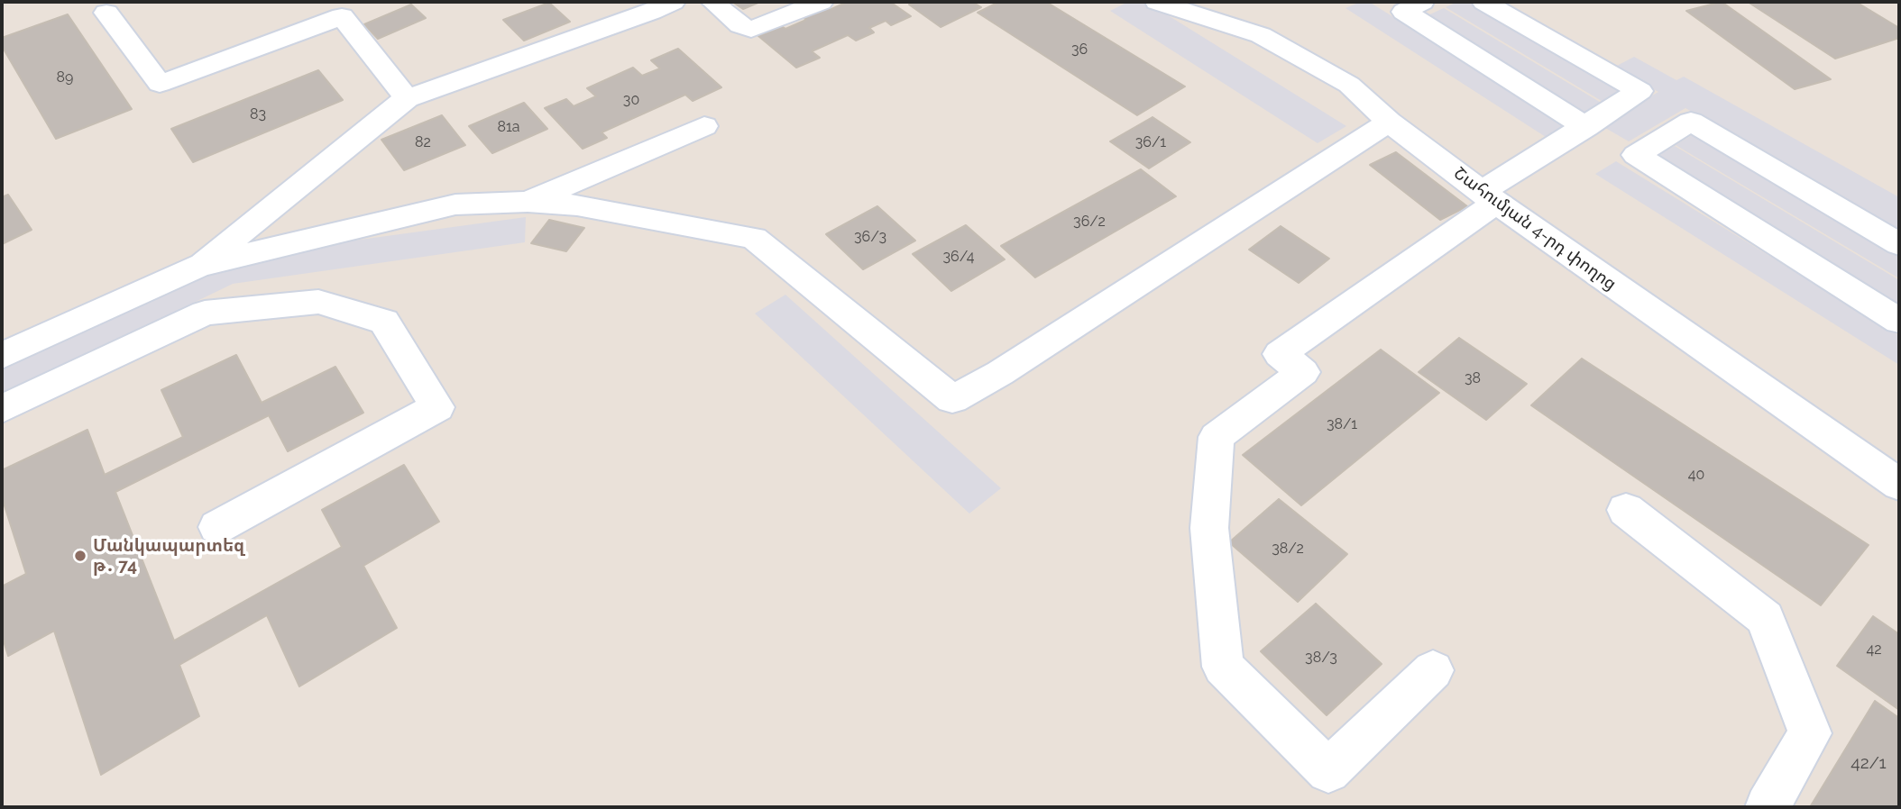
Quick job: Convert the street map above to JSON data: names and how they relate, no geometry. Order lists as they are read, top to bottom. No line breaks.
{"streets":{"street":["Շահումյան 4-րդ փողոց"]},"places":["Մանկապարտեզ թ․ 74"],"house_numbers":["36","89","30","83","81a","82","36/1","36/2","36/3","36/4","38","38/1","40","38/2","42","38/3","42/1"]}
